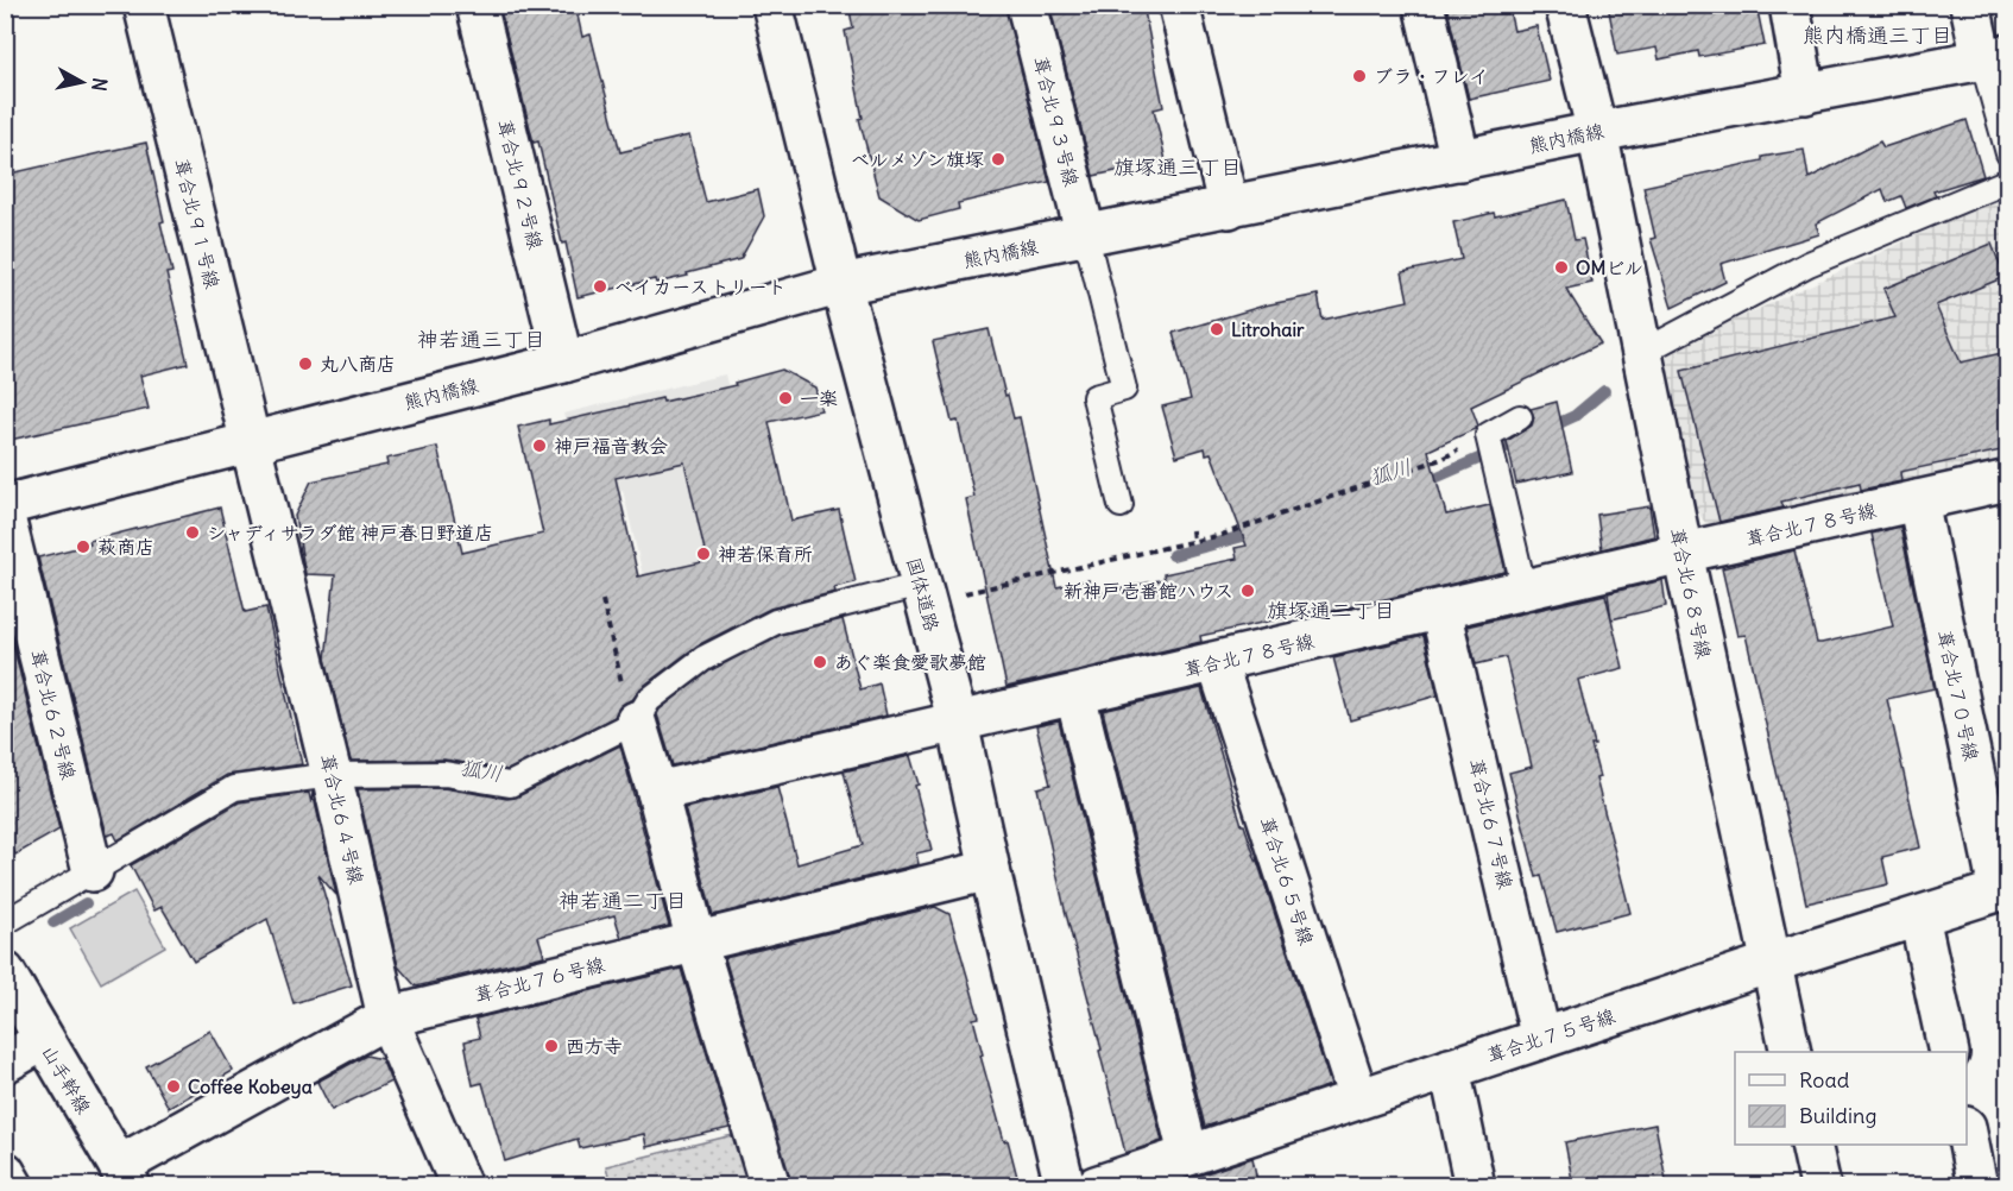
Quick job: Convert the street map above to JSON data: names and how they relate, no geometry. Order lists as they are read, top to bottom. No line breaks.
{"streets":{"street":["葺合北９３号線","熊内橋線","葺合北９２号線","葺合北９１号線","葺合北７８号線","葺合北６８号線","国体道路","葺合北７０号線","葺合北６２号線","葺合北６４号線","葺合北６７号線","葺合北６５号線","葺合北７６号線","葺合北７５号線","山手幹線"]},"crossings":[["葺合北９３号線","熊内橋線"],["熊内橋線","葺合北９２号線"],["熊内橋線","葺合北９１号線"],["熊内橋線","葺合北６８号線"],["熊内橋線","国体道路"],["熊内橋線","葺合北６４号線"],["葺合北９１号線","葺合北６４号線"],["葺合北７８号線","葺合北６８号線"],["葺合北７８号線","国体道路"],["葺合北７８号線","葺合北７０号線"],["葺合北７８号線","葺合北６７号線"],["葺合北７８号線","葺合北６５号線"],["葺合北６８号線","葺合北７５号線"],["国体道路","葺合北７６号線"],["葺合北７０号線","葺合北７５号線"],["葺合北６４号線","葺合北７６号線"],["葺合北６７号線","葺合北７５号線"],["葺合北６５号線","葺合北７５号線"],["葺合北７６号線","山手幹線"]],"districts":["熊内橋通三丁目","旗塚通三丁目","神若通三丁目","旗塚通二丁目","神若通二丁目"],"water":["狐川"],"places":["ブラ・フレイ","ベルメゾン旗塚","OMビル","ベイカーストリート","Litrohair","丸八商店","一楽","神戸福音教会","シャディサラダ館 神戸春日野道店","萩商店","神若保育所","新神戸壱番館ハウス","あぐ楽食愛歌夢館","西方寺","Coffee Kobeya"],"legend":["Road","Building"],"north":"right"}
